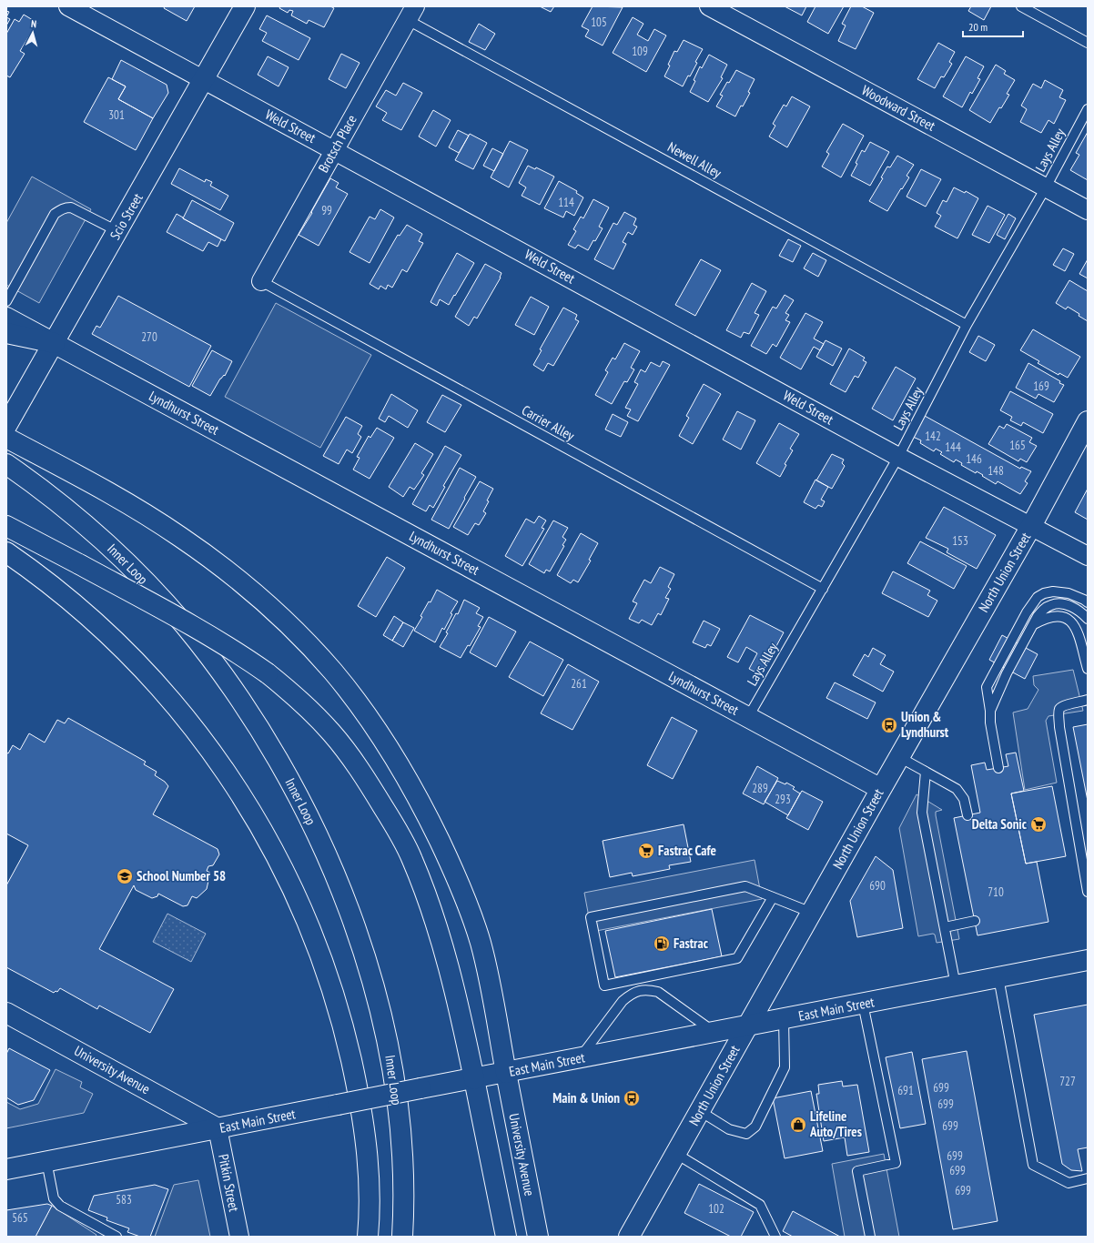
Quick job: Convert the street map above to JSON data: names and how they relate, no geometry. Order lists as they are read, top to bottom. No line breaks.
{"streets":{"main road":["Scio Street","Lyndhurst Street","Inner Loop","North Union Street","East Main Street","University Avenue"],"street":["Woodward Street","Weld Street","Brotsch Place","Pitkin Street"],"lane":["Lays Alley","Newell Alley","Carrier Alley"]},"crossings":[["Woodward Street","Lays Alley"],["Weld Street","Brotsch Place"],["Weld Street","Lays Alley"],["Weld Street","Scio Street"],["Weld Street","North Union Street"],["Brotsch Place","Newell Alley"],["Brotsch Place","Carrier Alley"],["Lays Alley","Newell Alley"],["Lays Alley","Lyndhurst Street"],["Lays Alley","Carrier Alley"],["Scio Street","Lyndhurst Street"],["Lyndhurst Street","North Union Street"],["North Union Street","East Main Street"],["East Main Street","University Avenue"],["East Main Street","Pitkin Street"],["University Avenue","Pitkin Street"]],"places":{"bus stop":["Union & Lyndhurst","Main & Union"],"supermarket":["Delta Sonic","Fastrac Cafe"],"school or university":["School Number 58"],"fuel station":["Fastrac"],"shop":["Lifeline Auto/Tires"]},"house_numbers":["105","109","301","114","99","270","169","142","165","144","146","148","153","261","289","293","690","710","727","699","691","699","699","699","699","699","583","102","565"],"scale_bar":"20 m","north":"top"}
